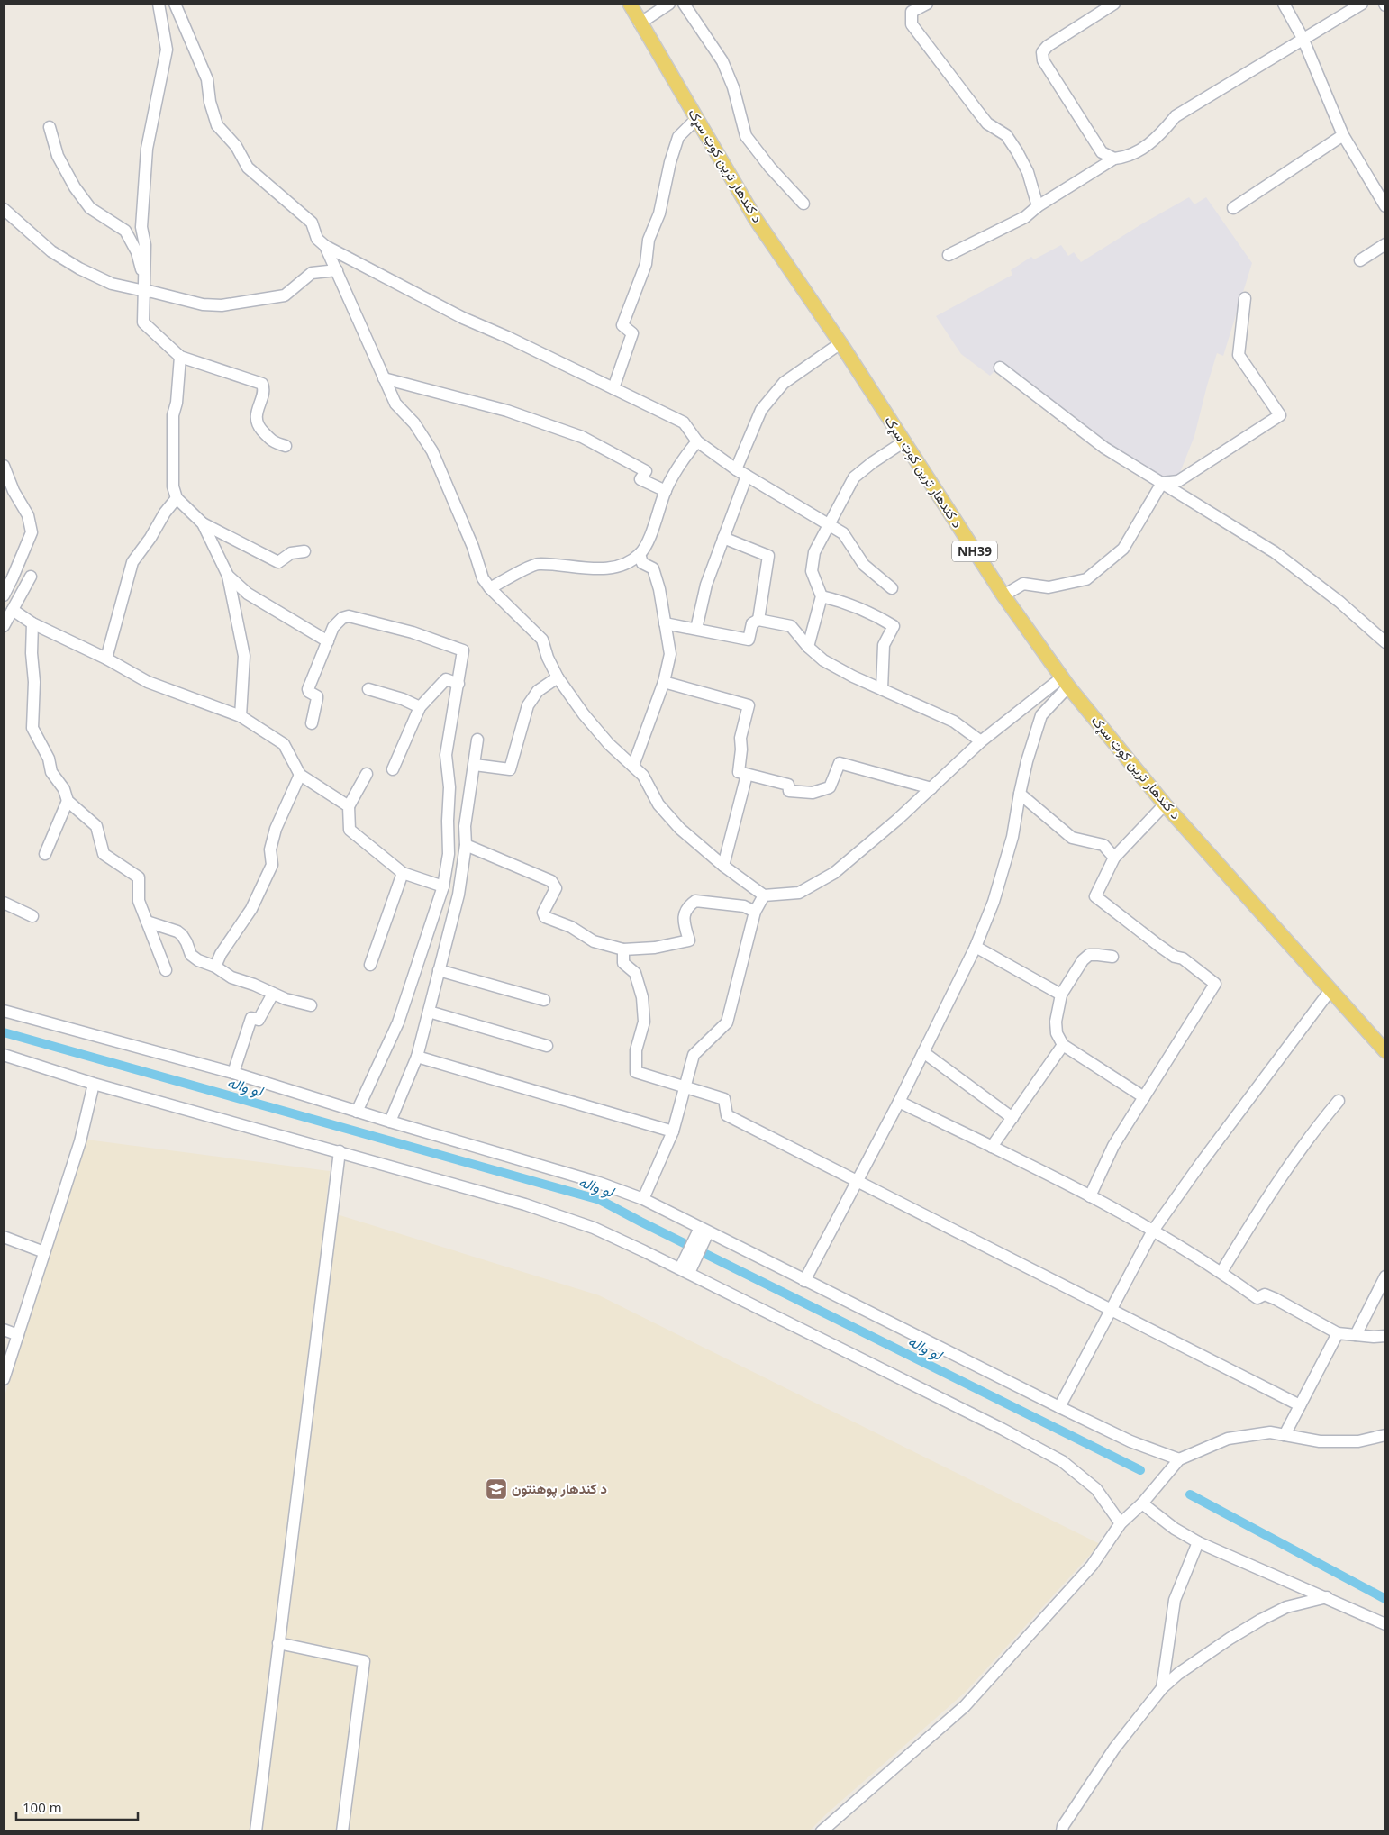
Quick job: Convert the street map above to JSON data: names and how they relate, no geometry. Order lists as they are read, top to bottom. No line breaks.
{"streets":{"main road":["د کندهار ترين کوټ سړک","NH39"]},"water":["لو واله"],"places":{"school or university":["د کندهار پوهنتون"]},"scale_bar":"100 m"}
